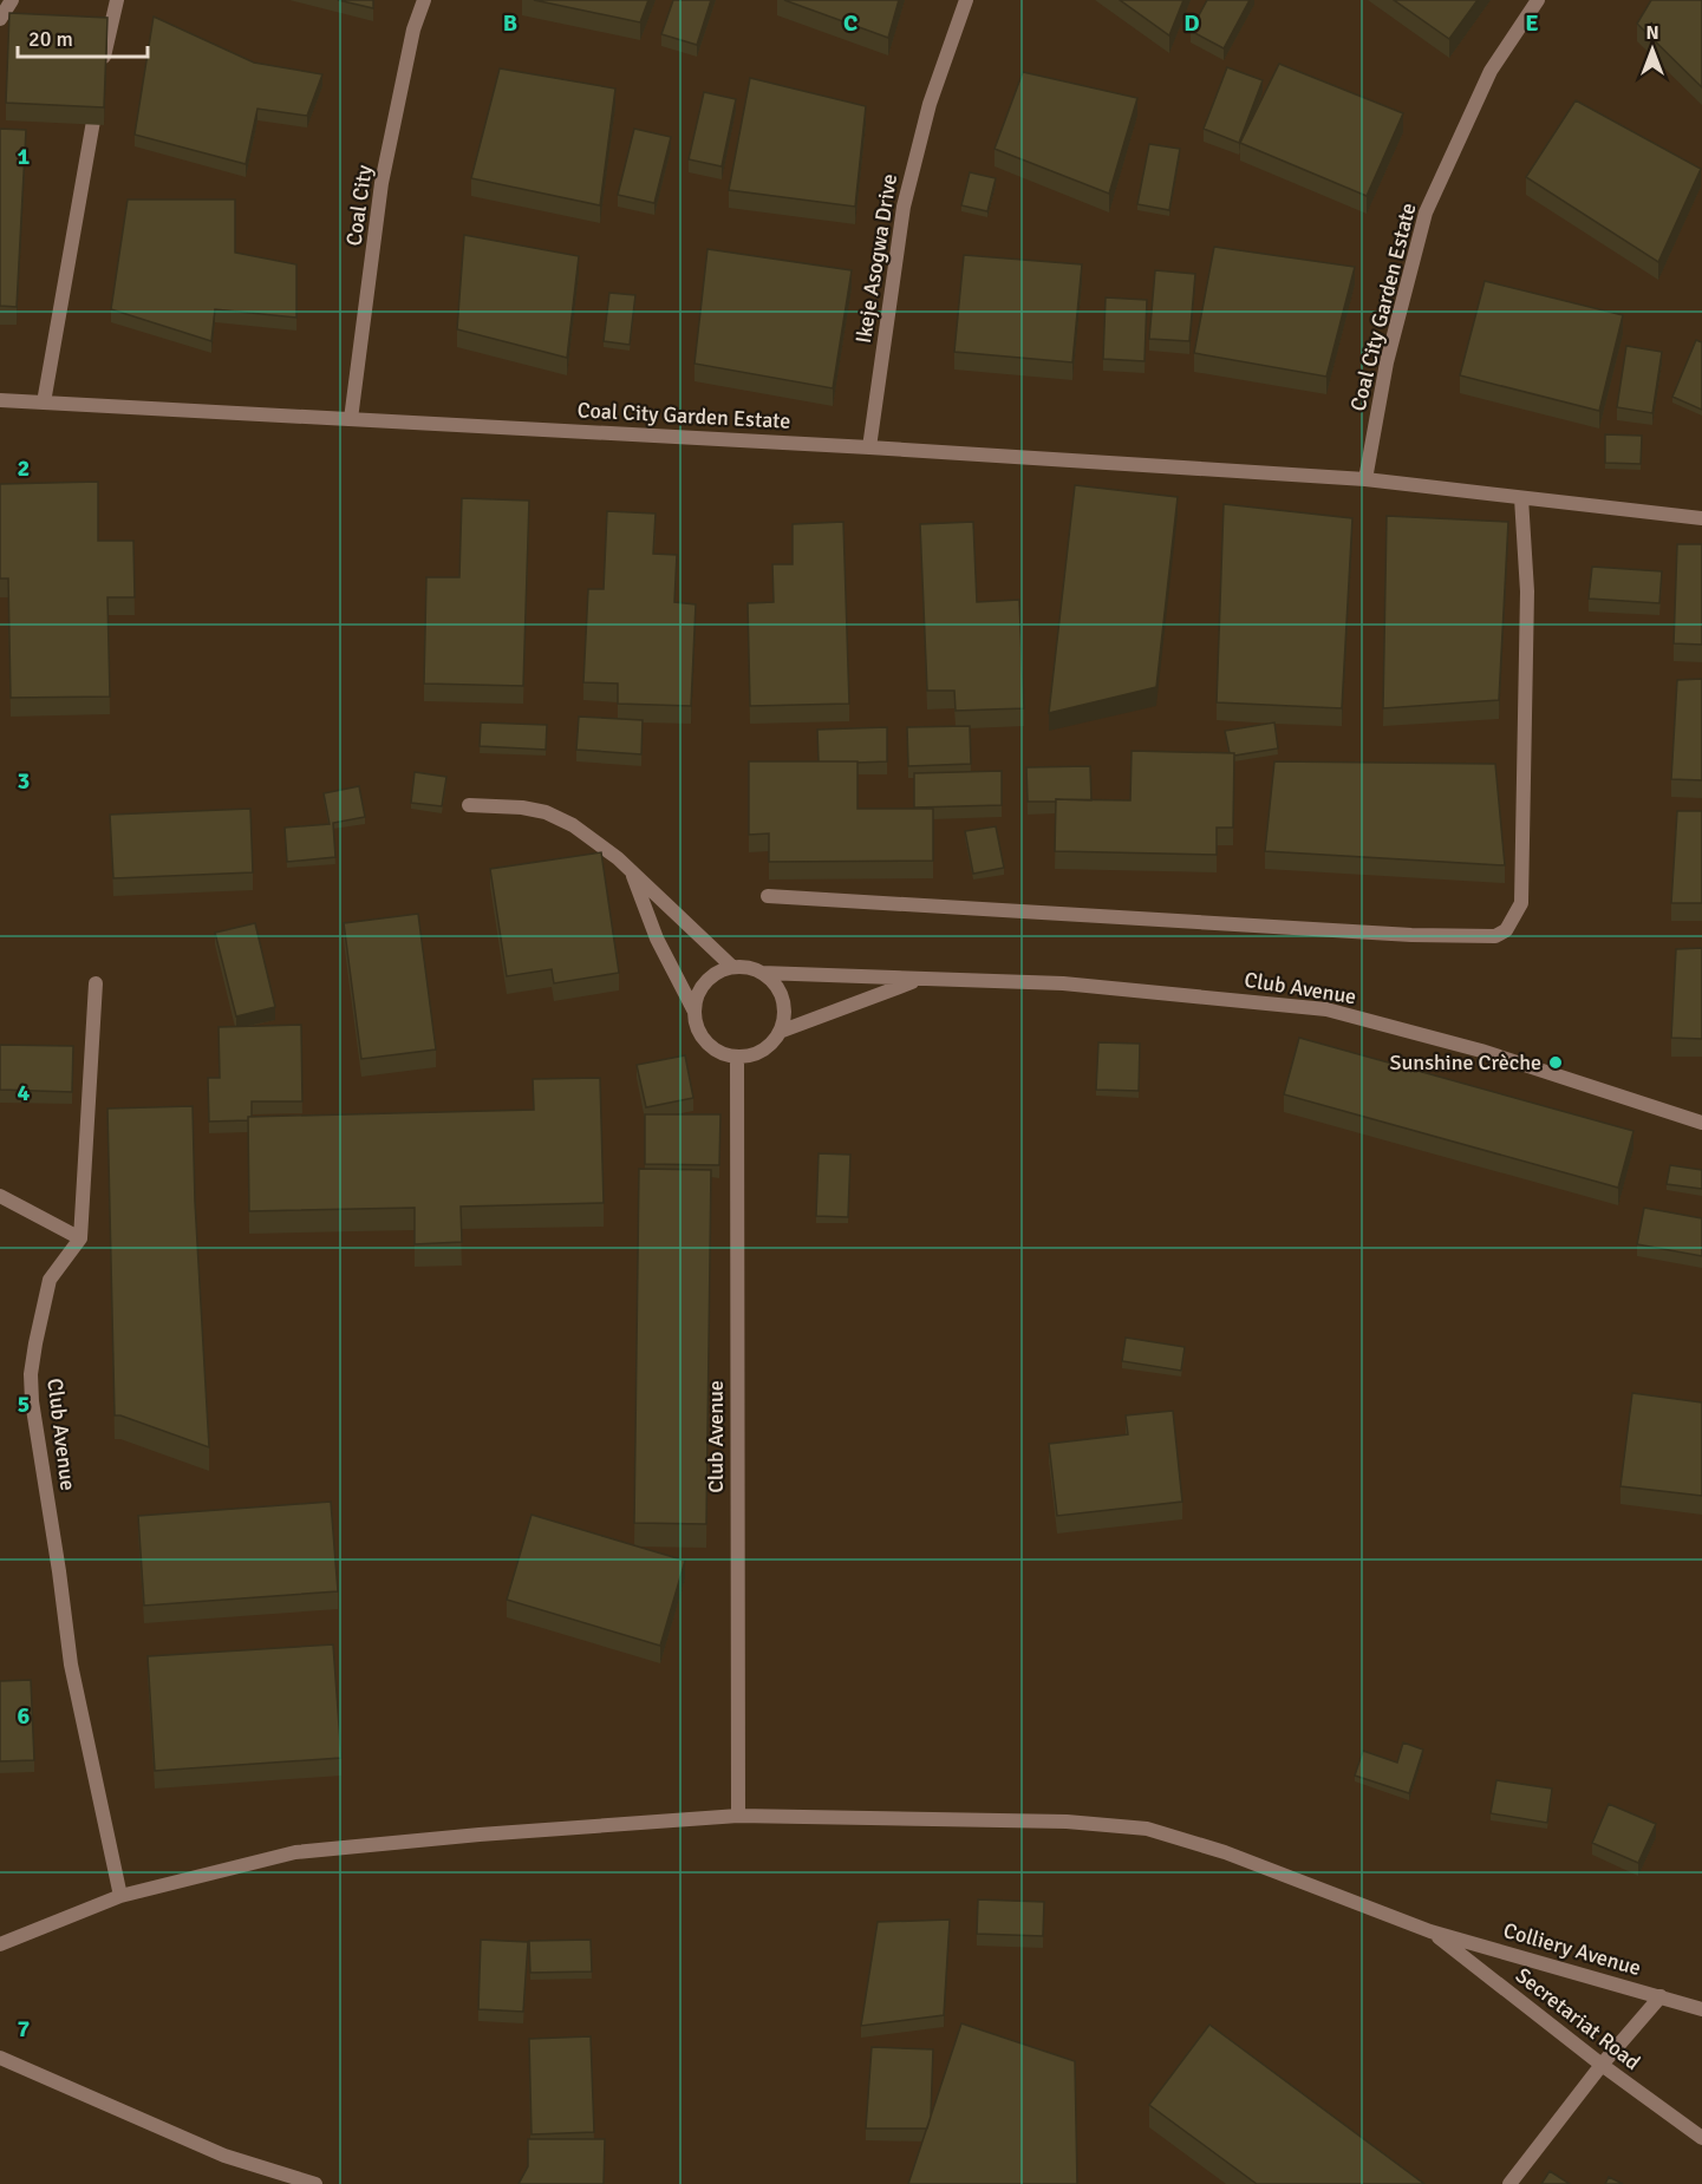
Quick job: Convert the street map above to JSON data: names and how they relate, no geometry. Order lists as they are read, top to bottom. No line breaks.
{"streets":{"street":["Coal City","Ikeje Asogwa Drive","Coal City Garden Estate","Club Avenue","Colliery Avenue","Secretariat Road"]},"crossings":[["Coal City","Coal City Garden Estate"],["Ikeje Asogwa Drive","Coal City Garden Estate"],["Colliery Avenue","Secretariat Road"]],"places":["Sunshine Crèche"],"scale_bar":"20 m","north":"top","grid":{"columns":["B","C","D","E"],"rows":["1","2","3","4","5","6","7"]}}
